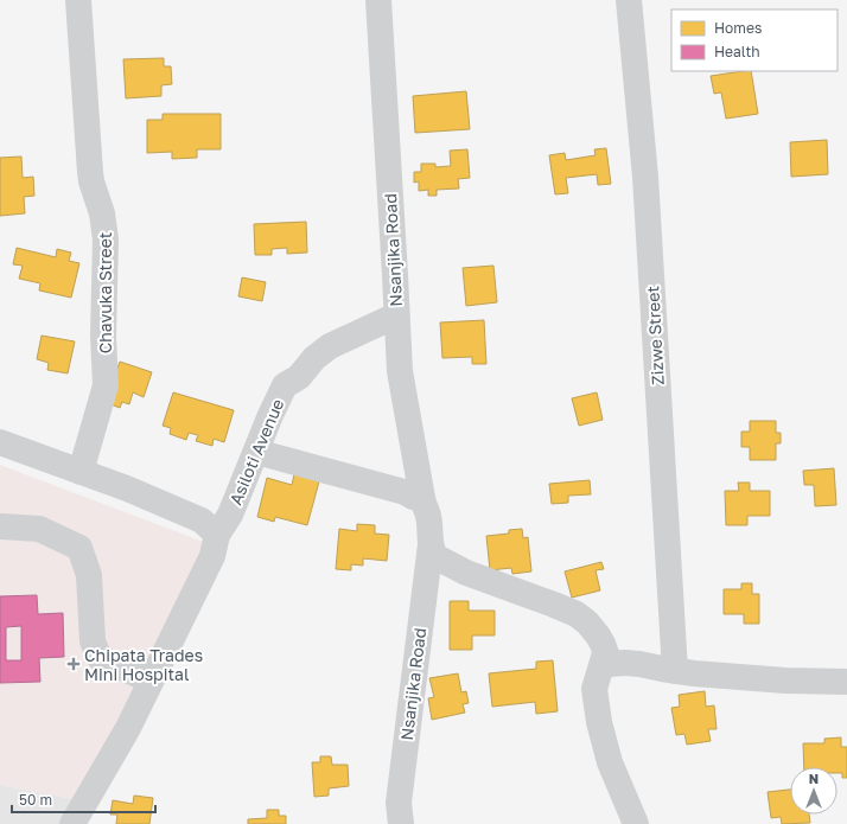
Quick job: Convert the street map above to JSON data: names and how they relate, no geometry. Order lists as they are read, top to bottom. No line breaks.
{"streets":{"street":["Nsanjika Road","Chavuka Street","Zizwe Street","Asiloti Avenue"]},"crossings":[["Nsanjika Road","Asiloti Avenue"]],"places":{"health":["Chipata Trades Mini Hospital"]},"legend":["Homes","Health"],"scale_bar":"50 m","north":"top"}
